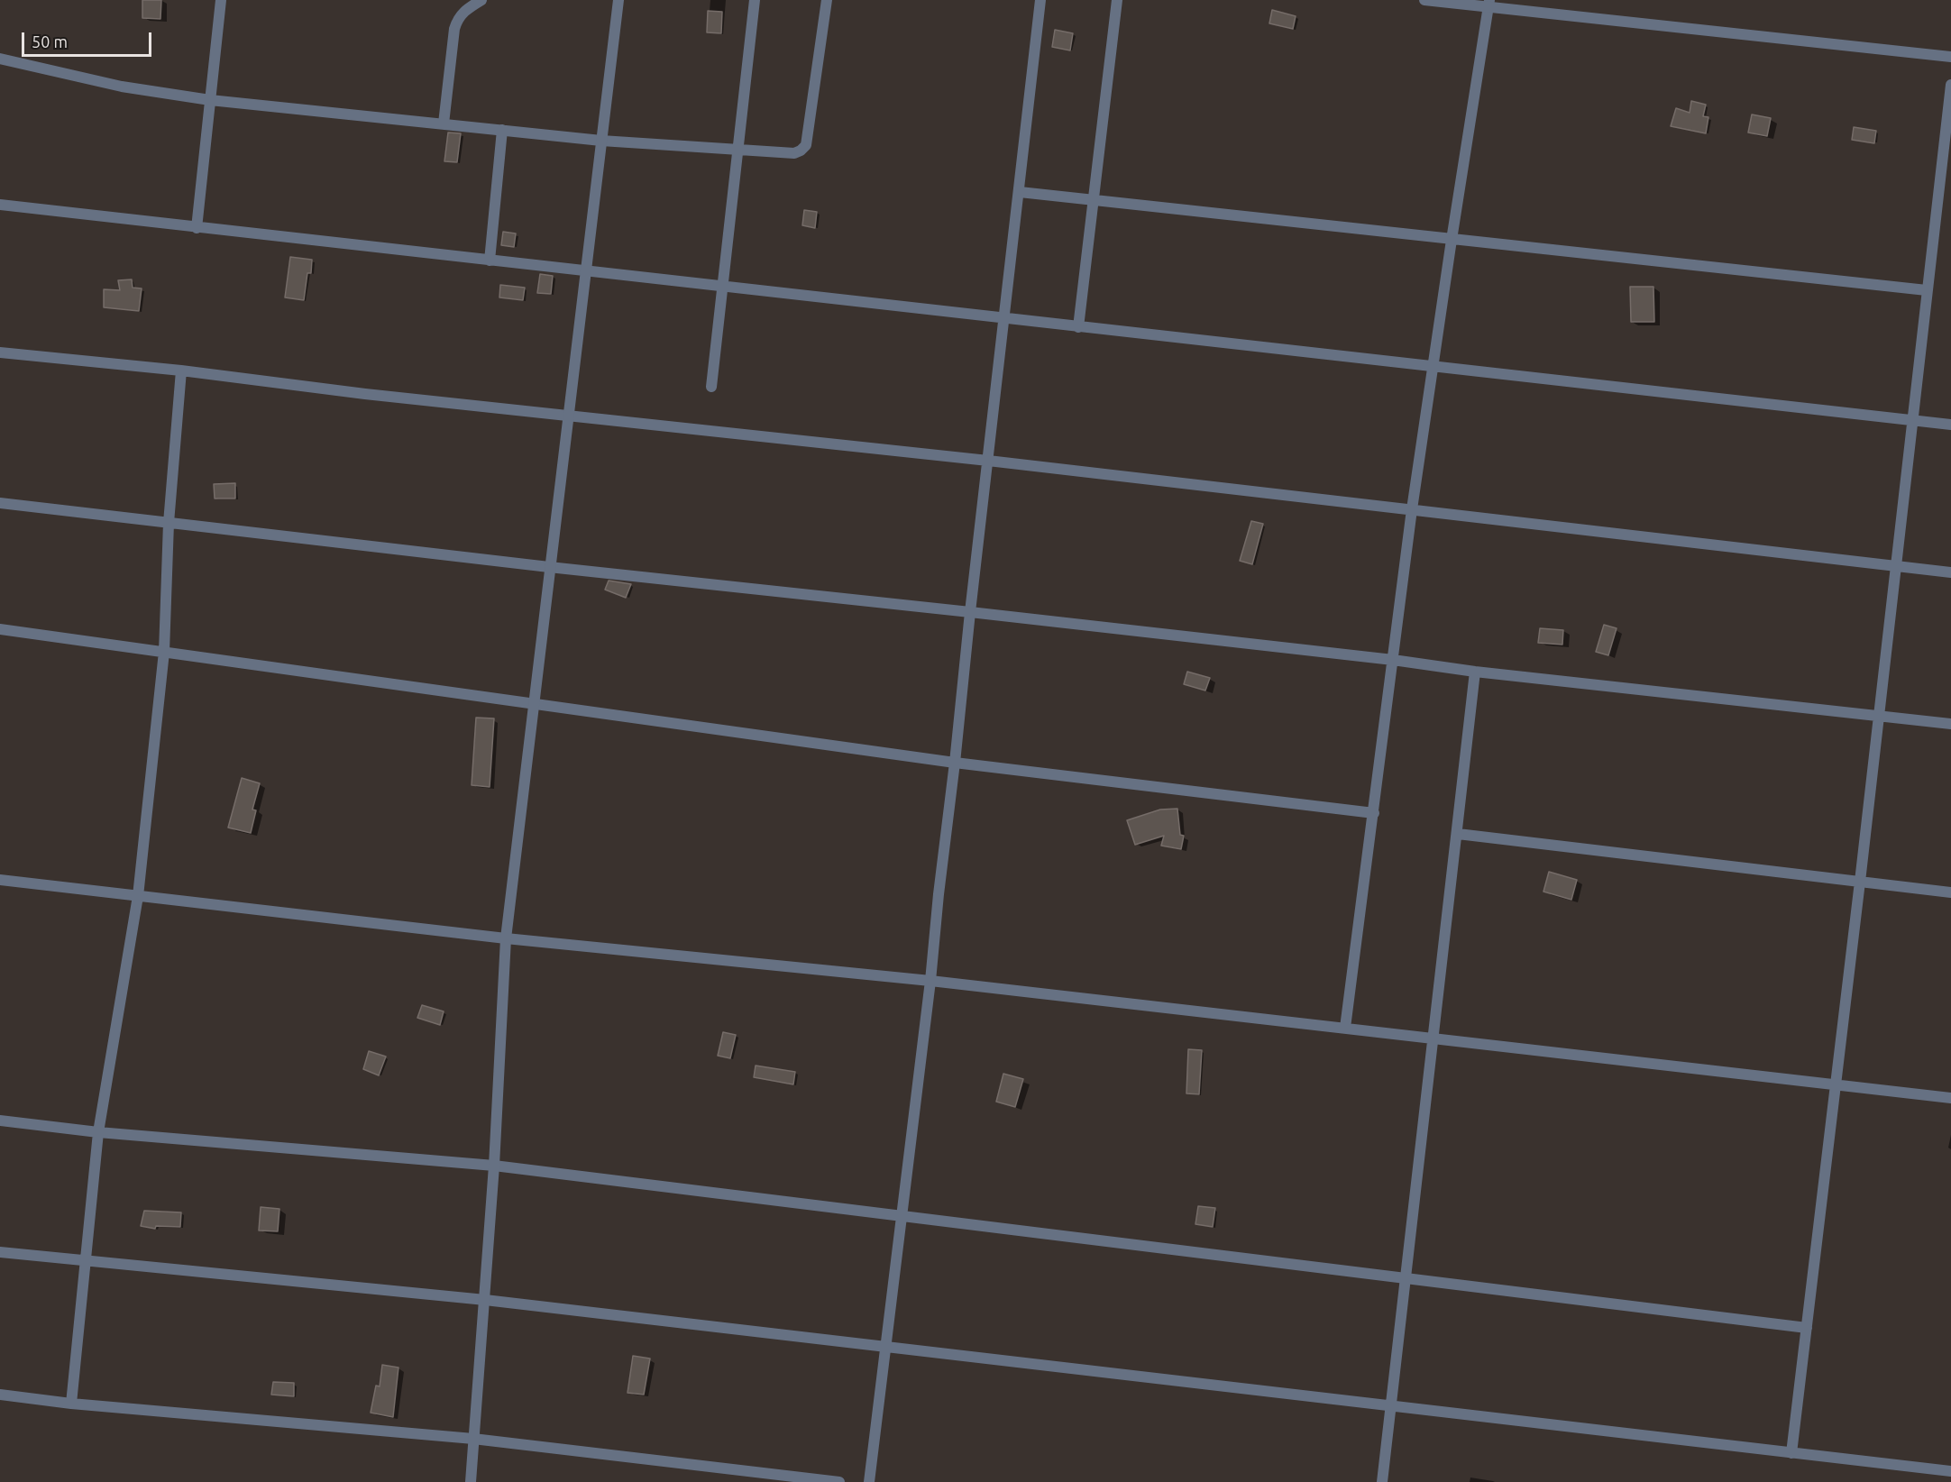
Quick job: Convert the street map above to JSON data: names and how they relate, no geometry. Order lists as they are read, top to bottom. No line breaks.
{"scale_bar":"50 m"}
